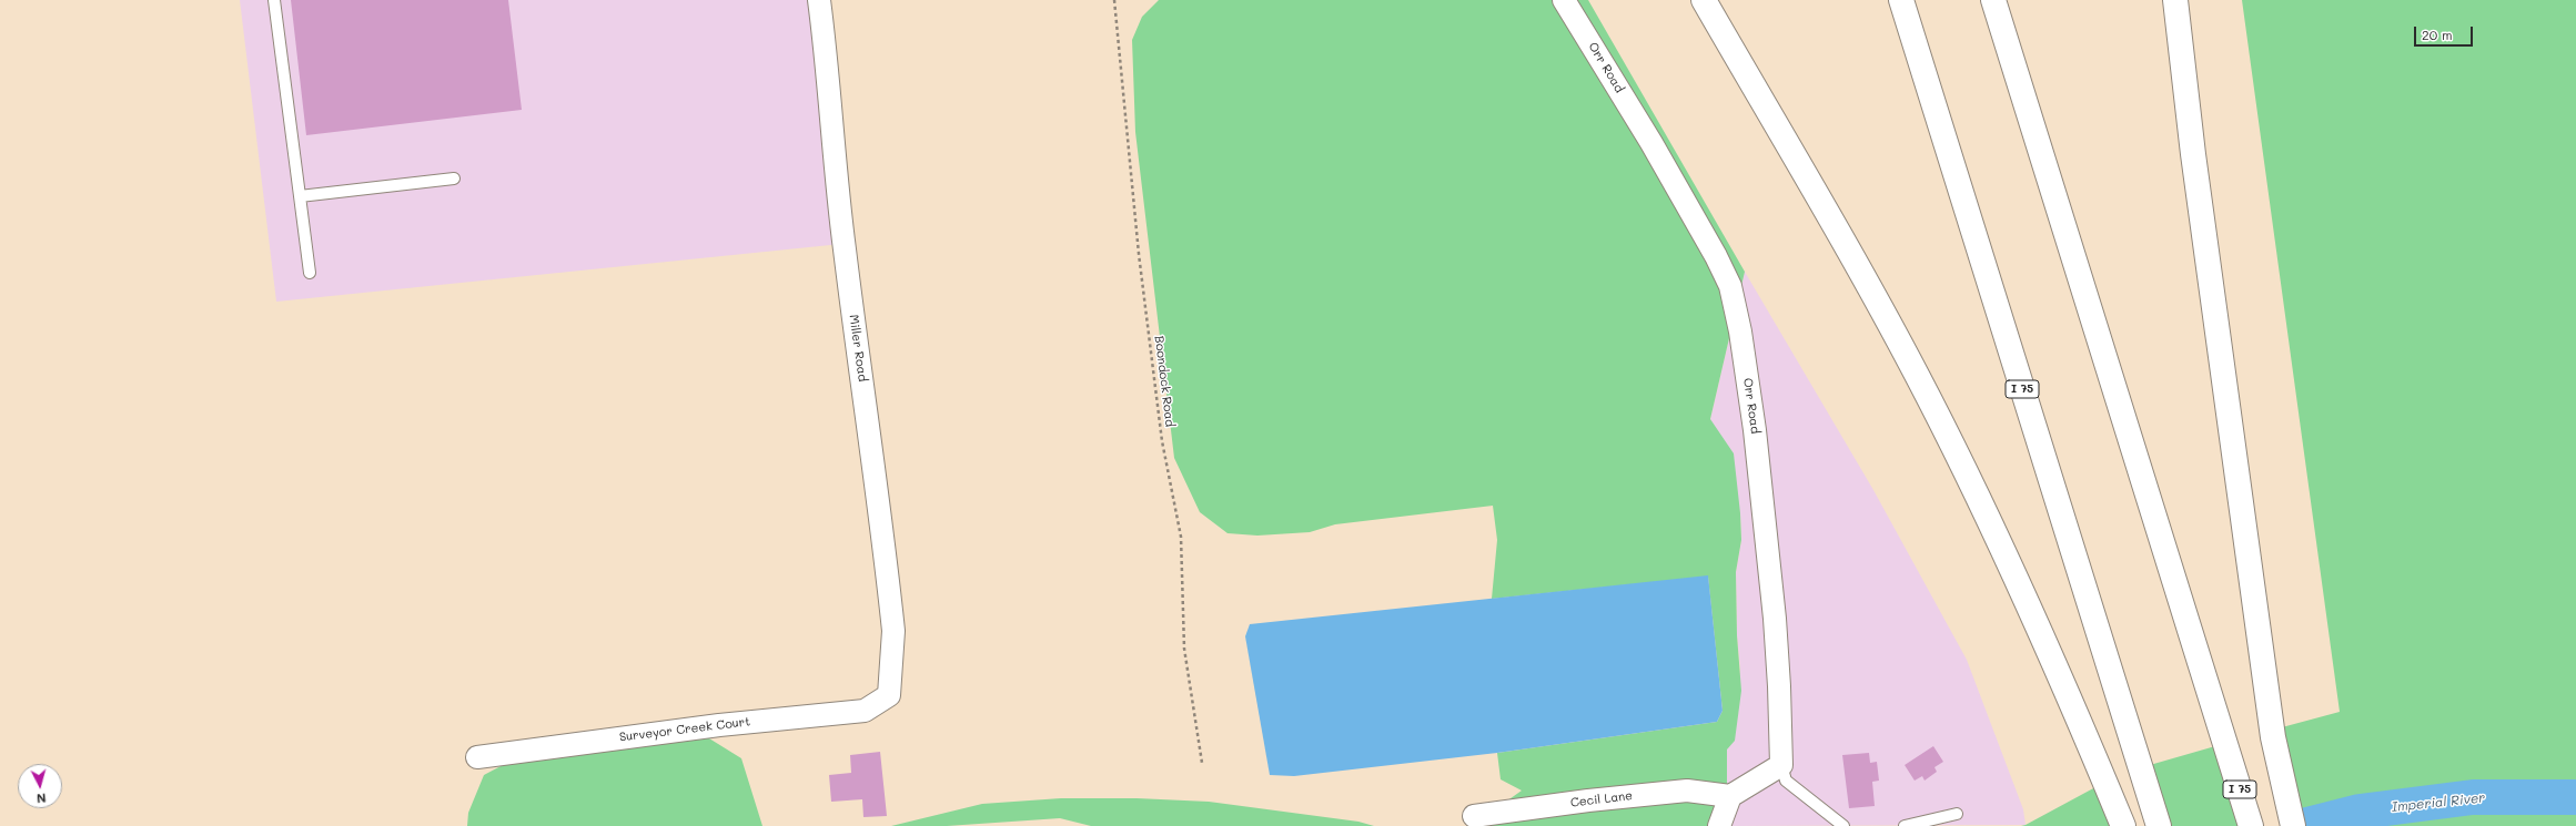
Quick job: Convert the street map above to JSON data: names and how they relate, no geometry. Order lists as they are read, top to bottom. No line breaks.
{"streets":{"highway":["I 75"],"street":["Orr Road","Miller Road","Surveyor Creek Court","Cecil Lane"],"path":["Boondock Road"]},"crossings":[["Miller Road","Surveyor Creek Court"]],"water":["Imperial River"],"scale_bar":"20 m","north":"bottom"}
